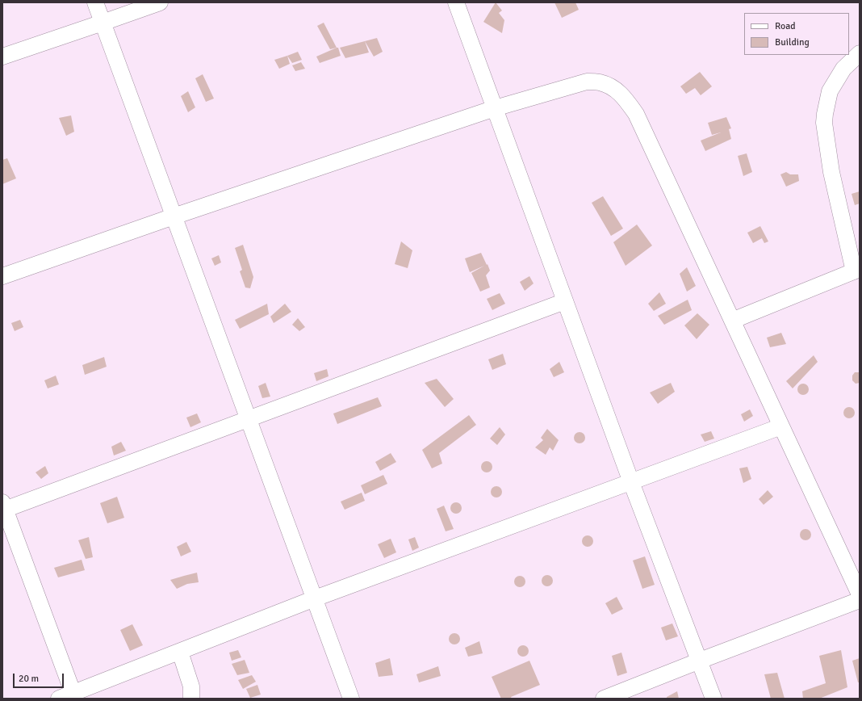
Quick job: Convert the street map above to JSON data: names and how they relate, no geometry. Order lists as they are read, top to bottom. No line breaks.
{"legend":["Road","Building"],"scale_bar":"20 m"}
